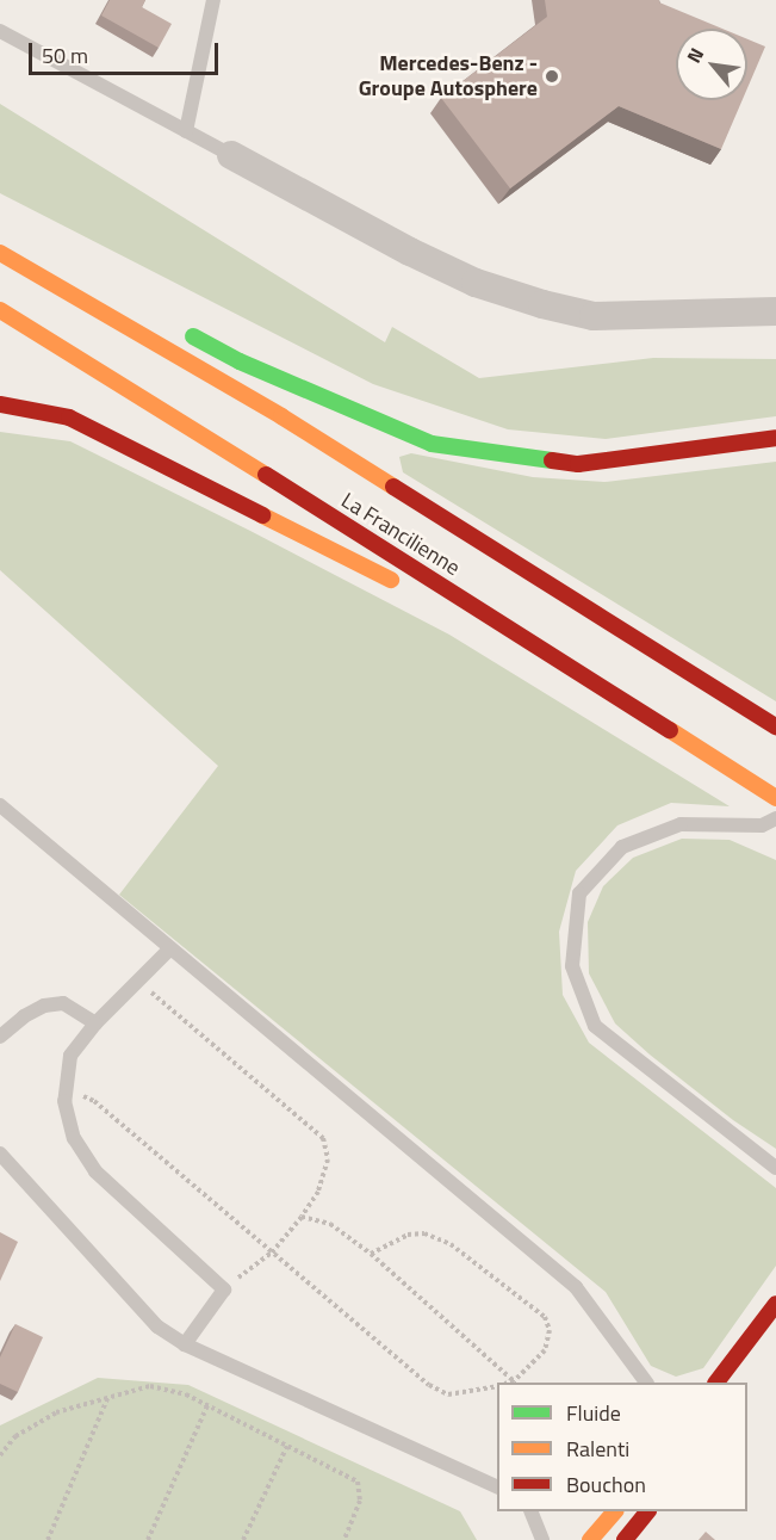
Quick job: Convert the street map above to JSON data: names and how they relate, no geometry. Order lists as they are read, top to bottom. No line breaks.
{"streets":{"main road":["La Francilienne"]},"places":["Mercedes-Benz - Groupe Autosphere"],"legend":["Fluide","Ralenti","Bouchon"],"scale_bar":"50 m","north":"top left"}
